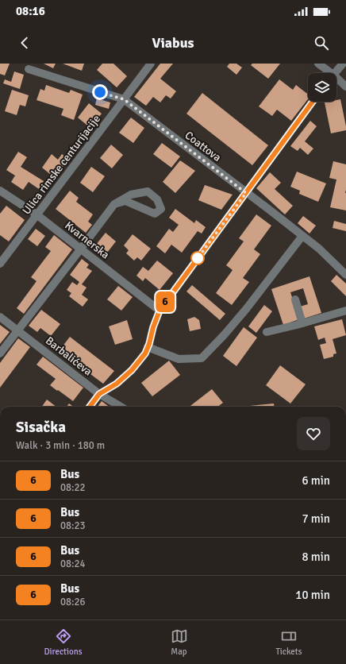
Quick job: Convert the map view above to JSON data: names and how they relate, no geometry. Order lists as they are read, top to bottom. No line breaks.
{"streets":{"street":["Coattova","Ulica rimske centurijacije","Kvarnerska","Barbalićeva"]},"crossings":[["Coattova","Ulica rimske centurijacije"],["Ulica rimske centurijacije","Kvarnerska"]],"lines":["bus line 6"],"page":{"status":"08:16","header":"Viabus","on_map":"6","heading":["Sisačka","Walk · 3 min · 180 m"],"list":[{"mark":"6","name":"Bus","note":"08:22","value":"6 min"},{"mark":"6","name":"Bus","note":"08:23","value":"7 min"},{"mark":"6","name":"Bus","note":"08:24","value":"8 min"},{"mark":"6","name":"Bus","note":"08:26","value":"10 min"}],"tabs":["Directions","Map","Tickets"]}}
